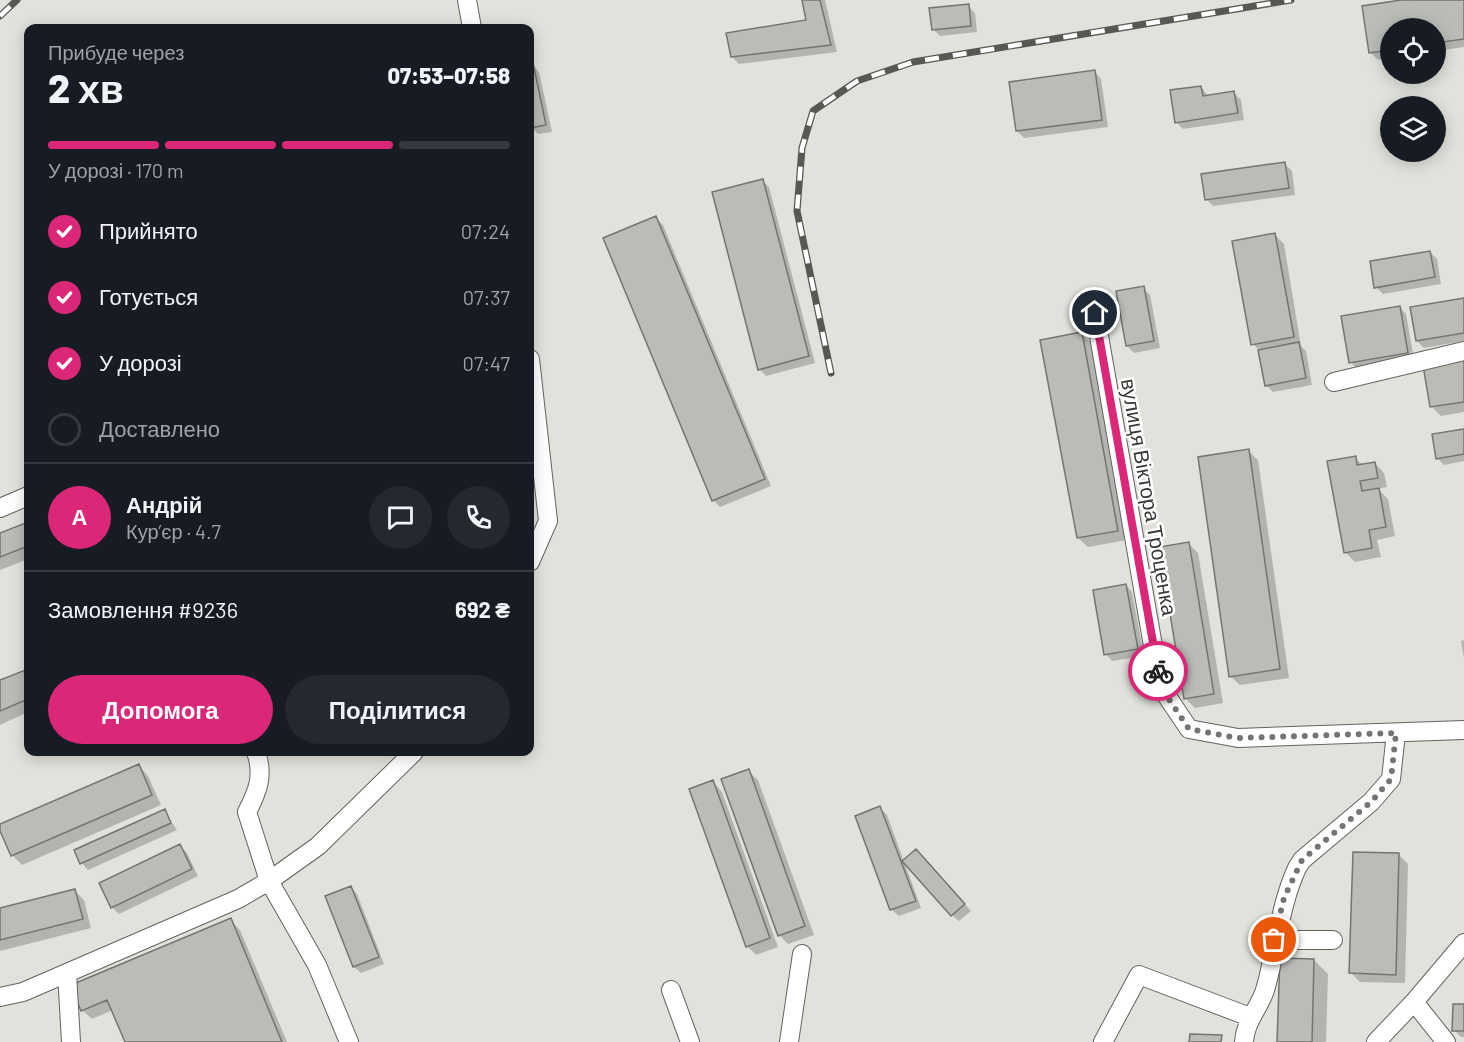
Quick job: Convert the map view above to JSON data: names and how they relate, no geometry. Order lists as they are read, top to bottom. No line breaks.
{"streets":{"street":["вулиця Віктора Троценка"]},"page":{"heading":["2 хв","Прибуде через","07:53–07:58"],"panel":["Андрій","Кур’єр · 4.7","Замовлення #9236","692 ₴"],"bar":"У дорозі · 170 m","list":[["Прийнято","07:24"],["Готується","07:37"],["У дорозі","07:47"],"Доставлено"],"round":"А","buttons":["Допомога","Поділитися"]}}
